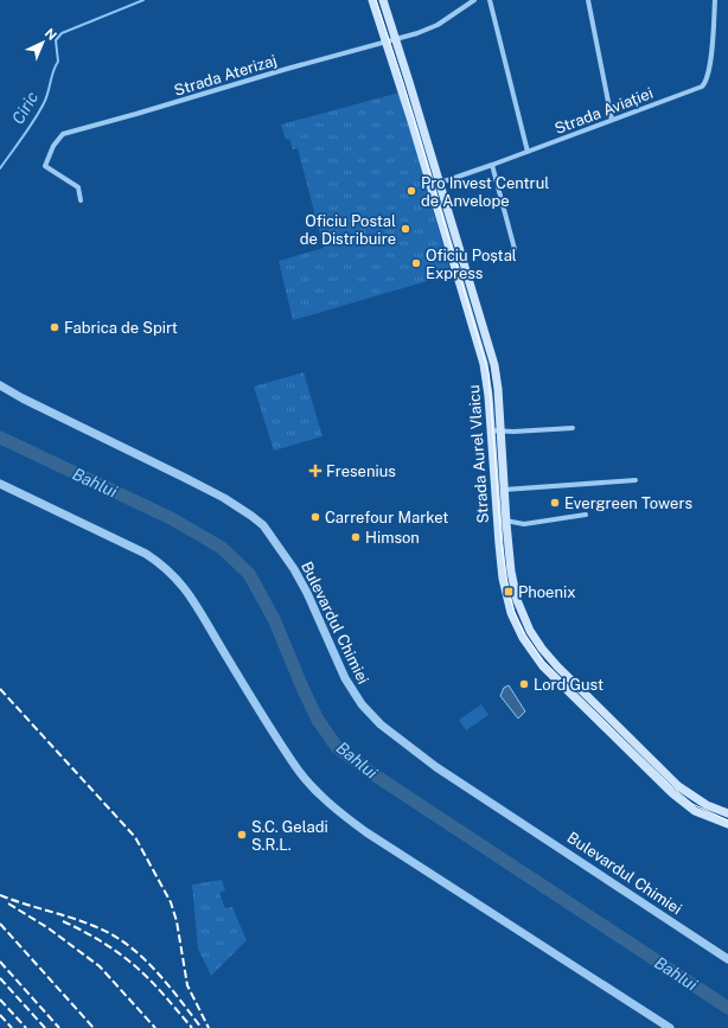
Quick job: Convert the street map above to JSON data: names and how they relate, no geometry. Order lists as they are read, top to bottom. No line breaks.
{"streets":{"main road":["Strada Aurel Vlaicu"],"street":["Strada Aterizaj","Strada Aviației","Bulevardul Chimiei"]},"crossings":[["Strada Aterizaj","Strada Aurel Vlaicu"],["Strada Aviației","Strada Aurel Vlaicu"]],"water":["Ciric","Bahlui"],"places":{"other":["Pro Invest Centrul de Anvelope","Oficiu Postal de Distribuire","Oficiu Poștal Express","Fabrica de Spirt","Evergreen Towers","Carrefour Market","Himson","Lord Gust","S.C. Geladi S.R.L."],"health":["Fresenius"],"transit":["Phoenix"]},"north":"top right"}
